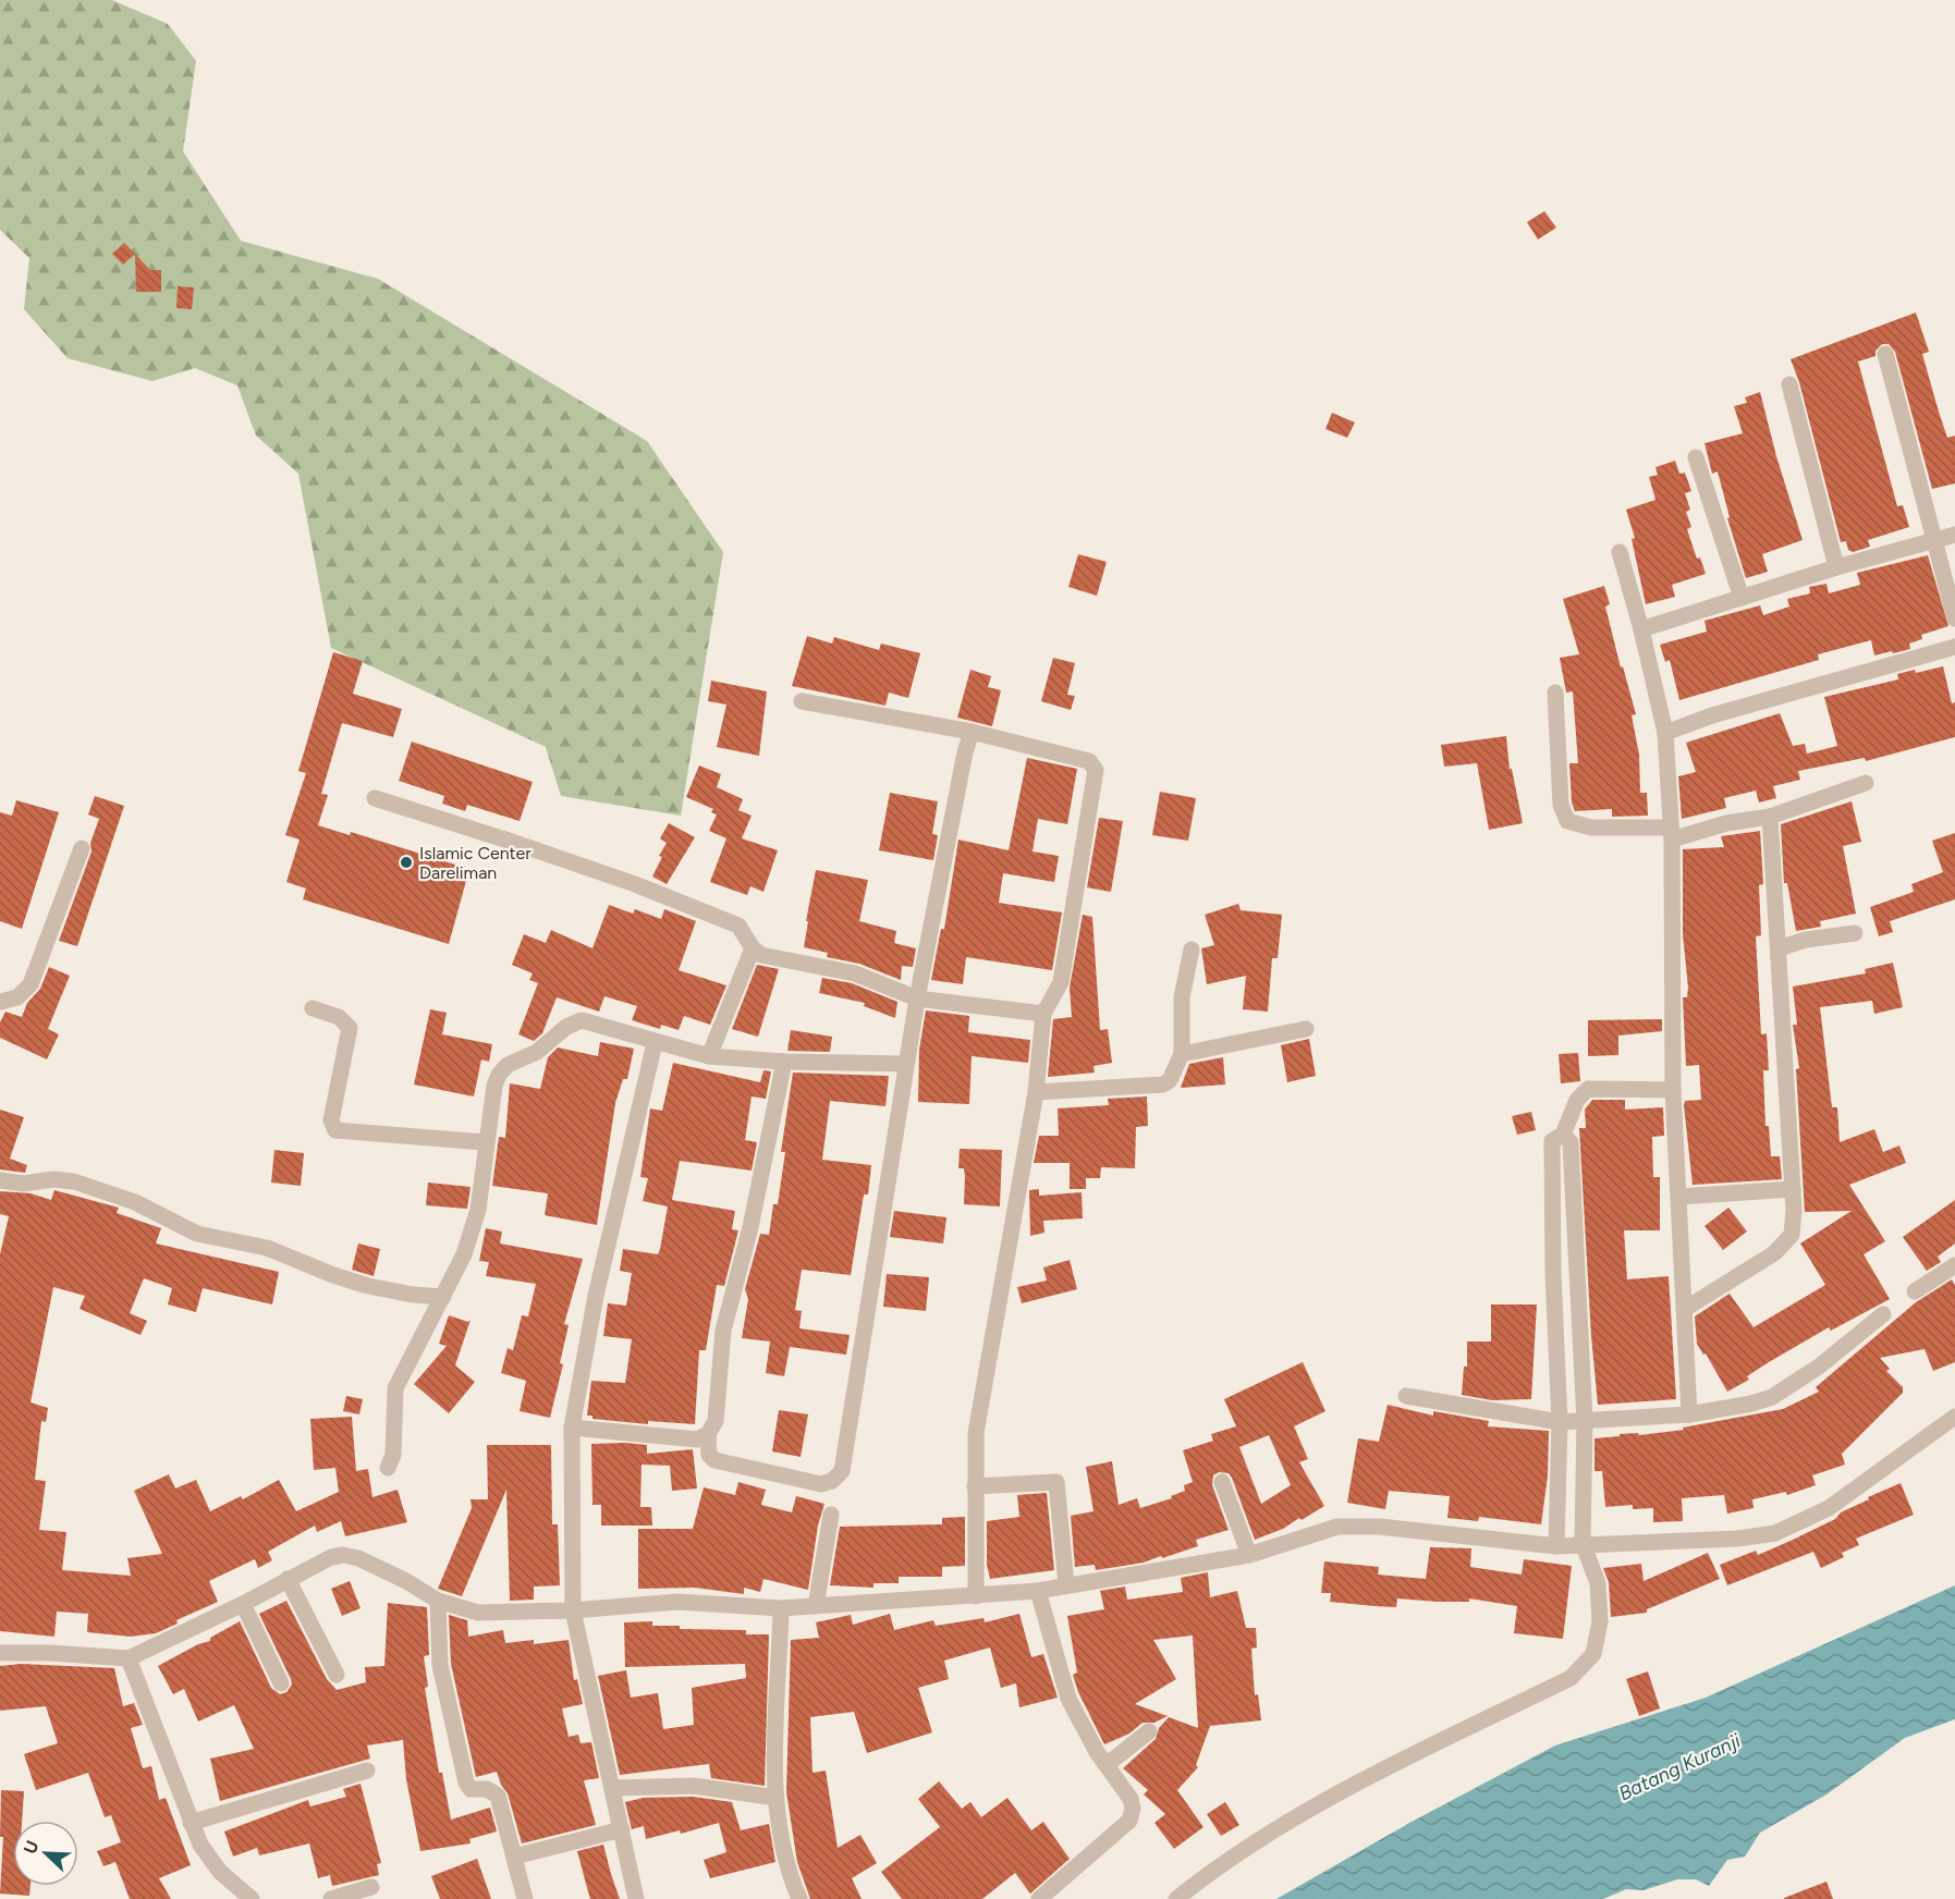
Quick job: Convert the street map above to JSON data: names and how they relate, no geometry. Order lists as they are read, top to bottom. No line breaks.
{"water":["Batang Kuranji"],"places":["Islamic Center Dareliman"],"north":"top left"}
